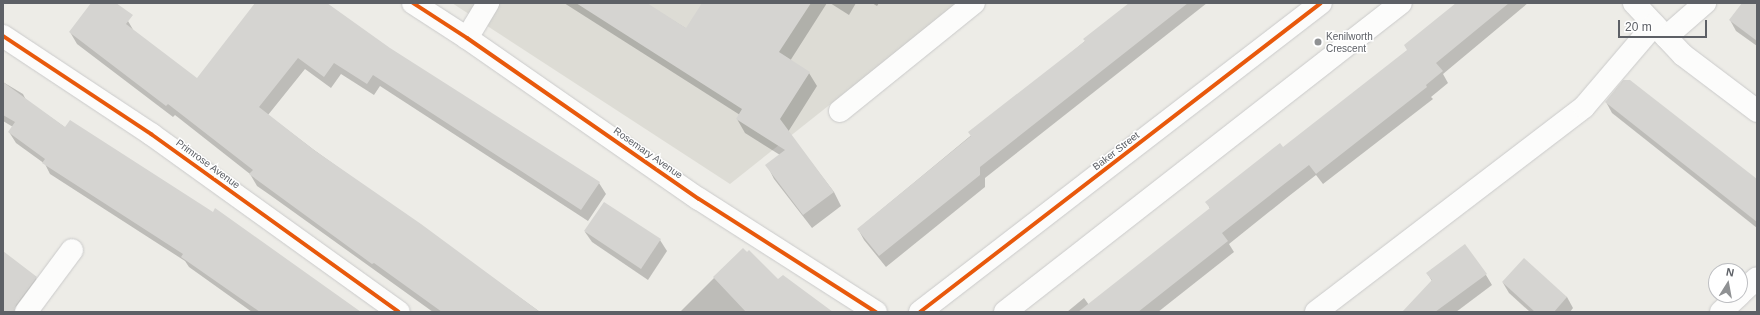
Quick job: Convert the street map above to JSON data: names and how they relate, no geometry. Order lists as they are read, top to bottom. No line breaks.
{"streets":{"street":["Baker Street","Rosemary Avenue","Primrose Avenue"]},"places":["Kenilworth Crescent"],"scale_bar":"20 m","north":"top"}
